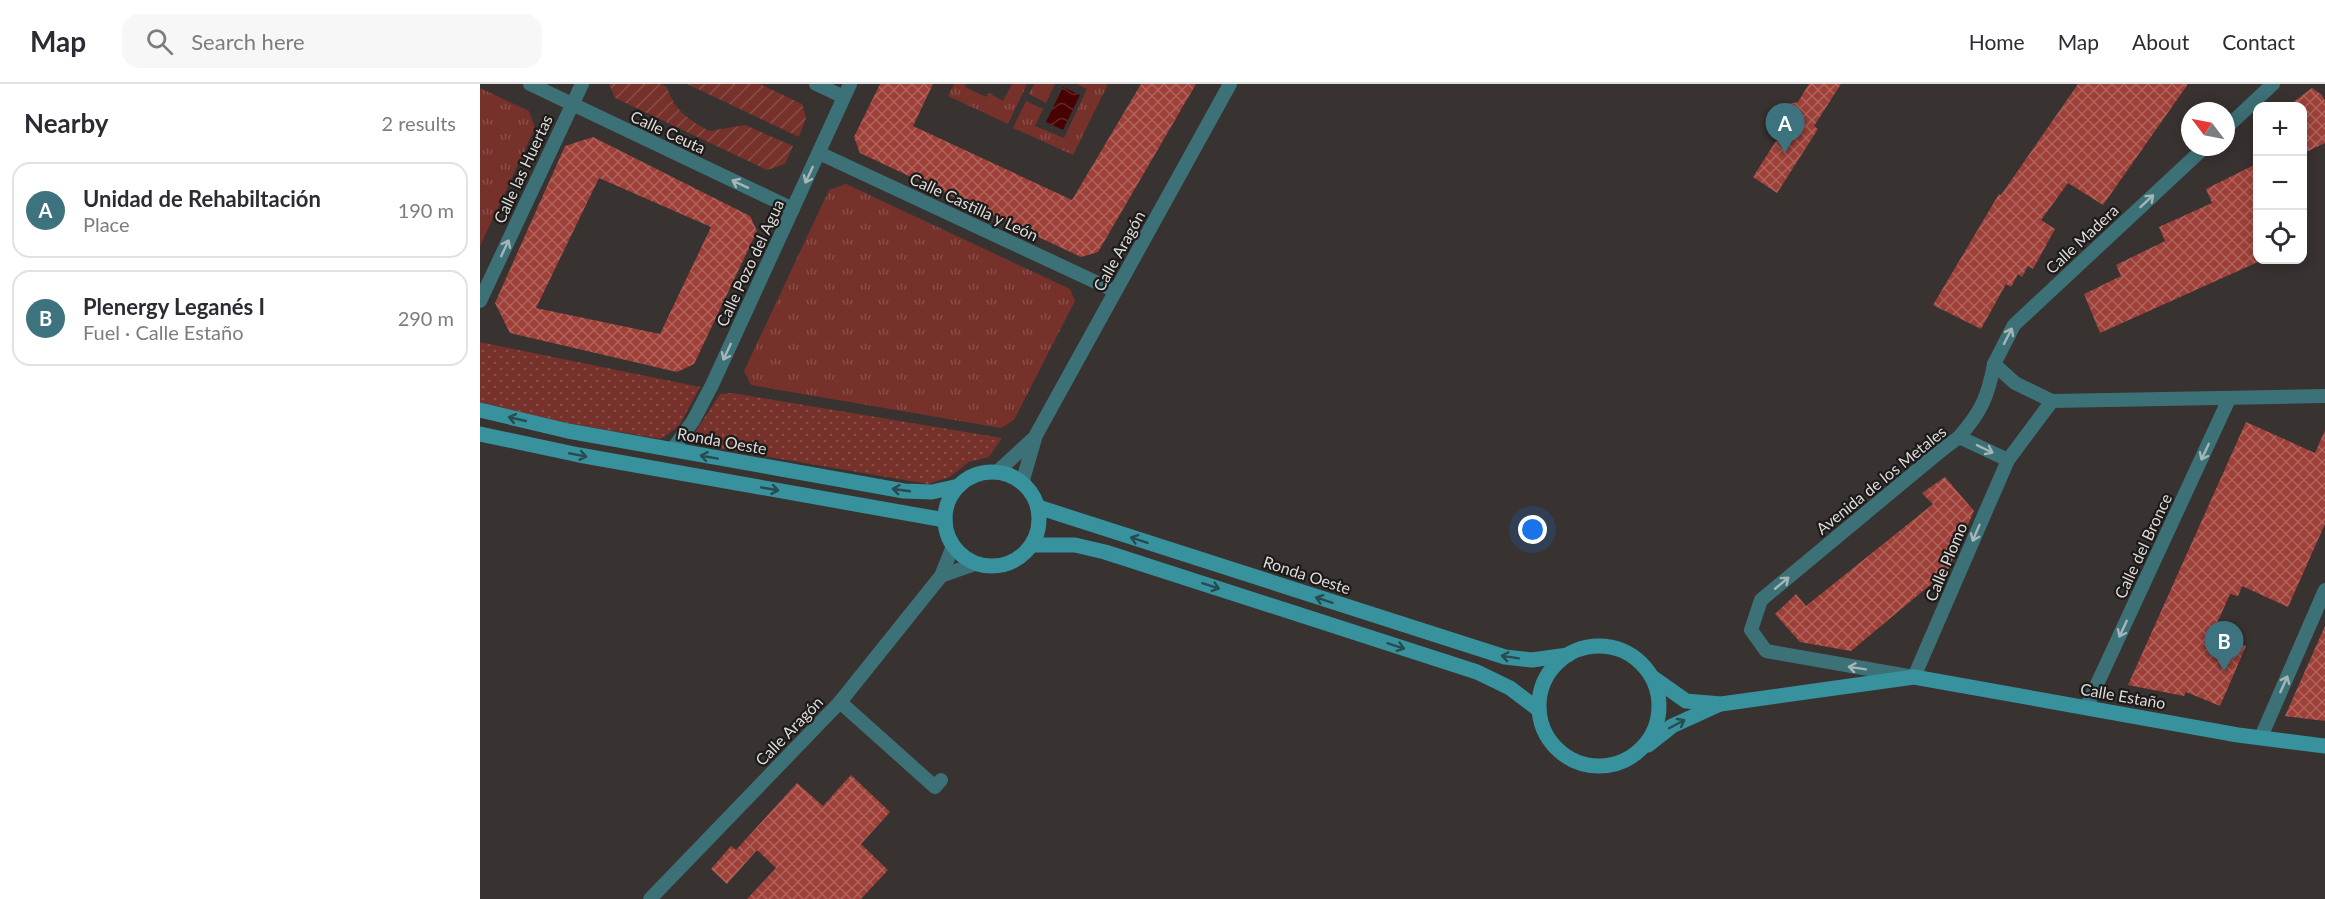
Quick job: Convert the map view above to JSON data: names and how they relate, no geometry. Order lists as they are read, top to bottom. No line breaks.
{"streets":{"main road":["Ronda Oeste","Calle Estaño"],"street":["Calle Ceuta","Calle las Huertas","Calle Castilla y León","Calle Madera","Calle Aragón","Calle Pozo del Agua","Avenida de los Metales","Calle del Bronce","Calle Plomo"]},"crossings":[["Calle Ceuta","Calle las Huertas"],["Calle Ceuta","Calle Pozo del Agua"],["Calle Castilla y León","Calle Aragón"],["Calle Castilla y León","Calle Pozo del Agua"],["Calle Madera","Avenida de los Metales"],["Calle Aragón","Ronda Oeste"],["Calle Pozo del Agua","Ronda Oeste"],["Ronda Oeste","Calle Estaño"],["Avenida de los Metales","Calle Plomo"],["Avenida de los Metales","Calle Estaño"],["Calle del Bronce","Calle Estaño"],["Calle Plomo","Calle Estaño"]],"one_way":["Calle Ceuta","Calle las Huertas","Calle Madera","Calle Pozo del Agua","Avenida de los Metales","Calle del Bronce","Calle Plomo"],"north":"top left","page":{"header":"Map","search":"Search here","nav":["Home","Map","About","Contact"],"heading":["Nearby","2 results"],"map_buttons":["+","−"],"pins":["A","B"],"list":[{"mark":"A","name":"Unidad de Rehabiltación","note":"Place","value":"190 m"},{"mark":"B","name":"Plenergy Leganés I","note":"Fuel · Calle Estaño","value":"290 m"}]}}
